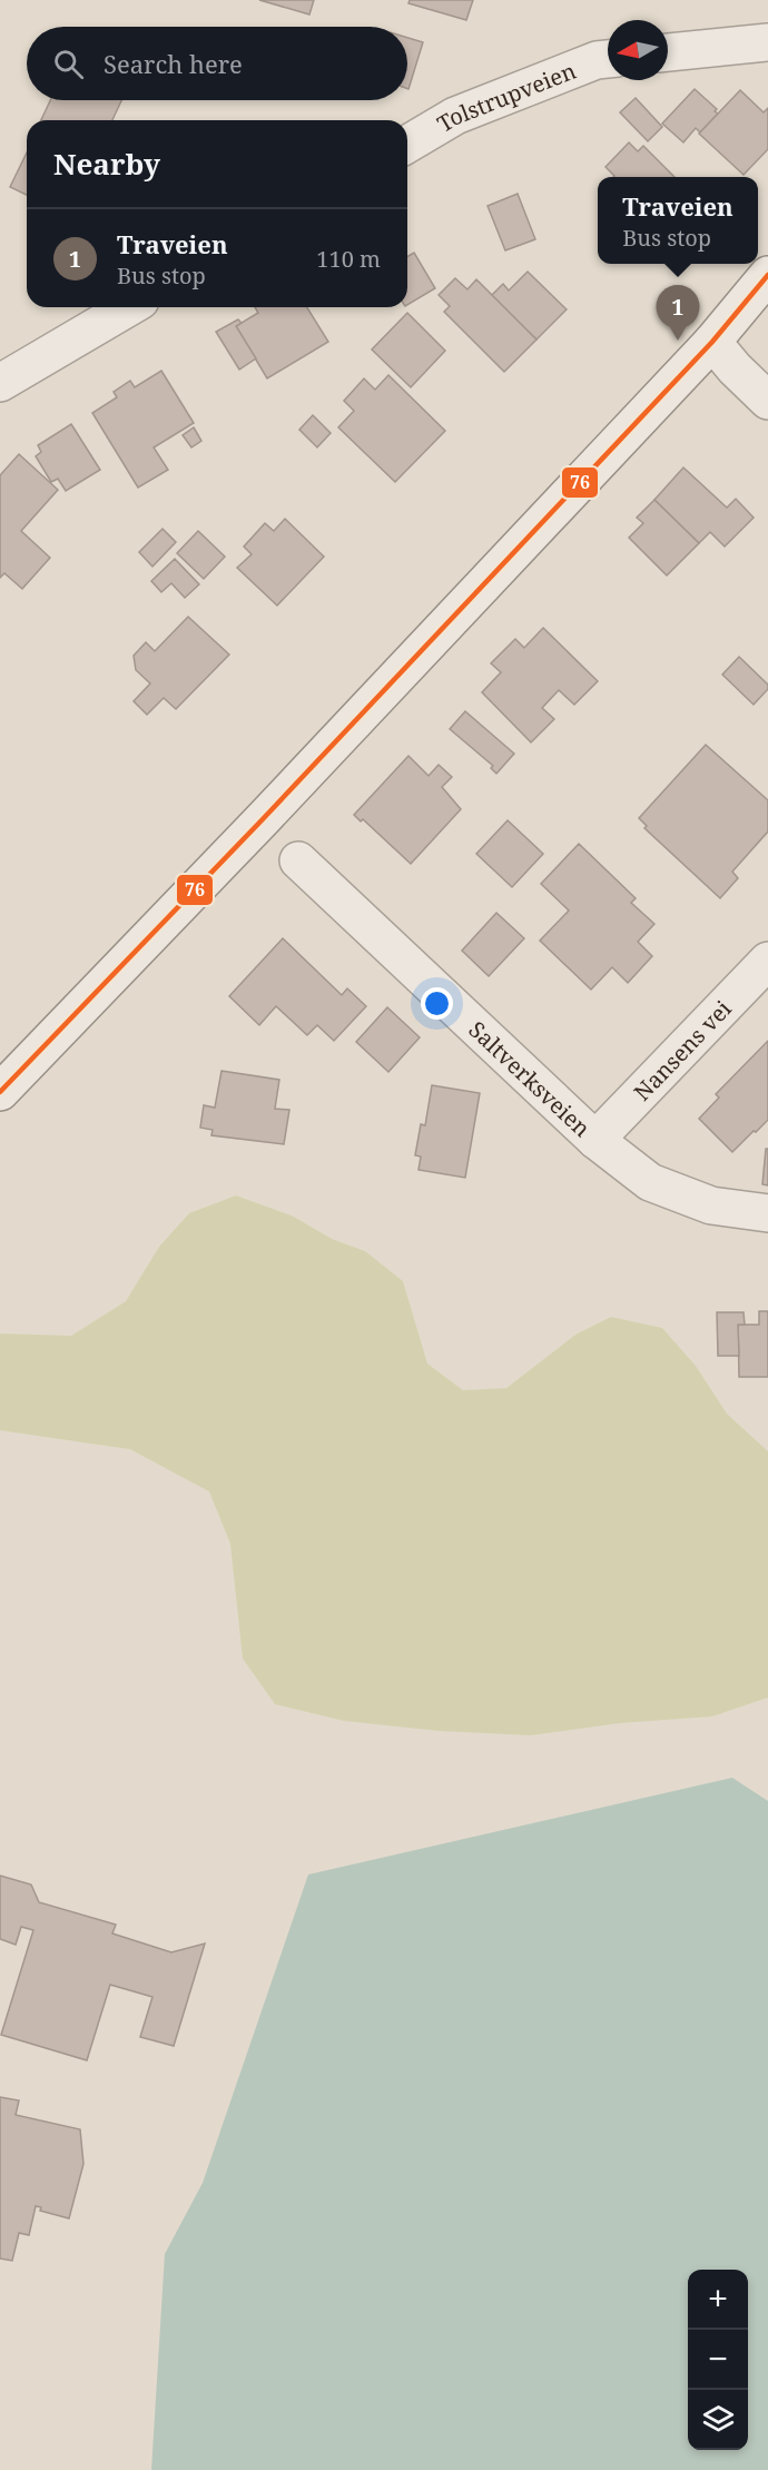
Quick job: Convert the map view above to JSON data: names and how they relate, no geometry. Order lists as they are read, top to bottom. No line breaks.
{"streets":{"street":["Tolstrupveien","Nansens vei","Saltverksveien"]},"crossings":[["Nansens vei","Saltverksveien"]],"lines":["transit line 76"],"north":"left","page":{"search":"Search here","heading":"Nearby","popup":["Traveien","Bus stop"],"list":[{"mark":"1","name":"Traveien","note":"Bus stop","value":"110 m"}],"pins":"1","map_buttons":["+","−"]}}
